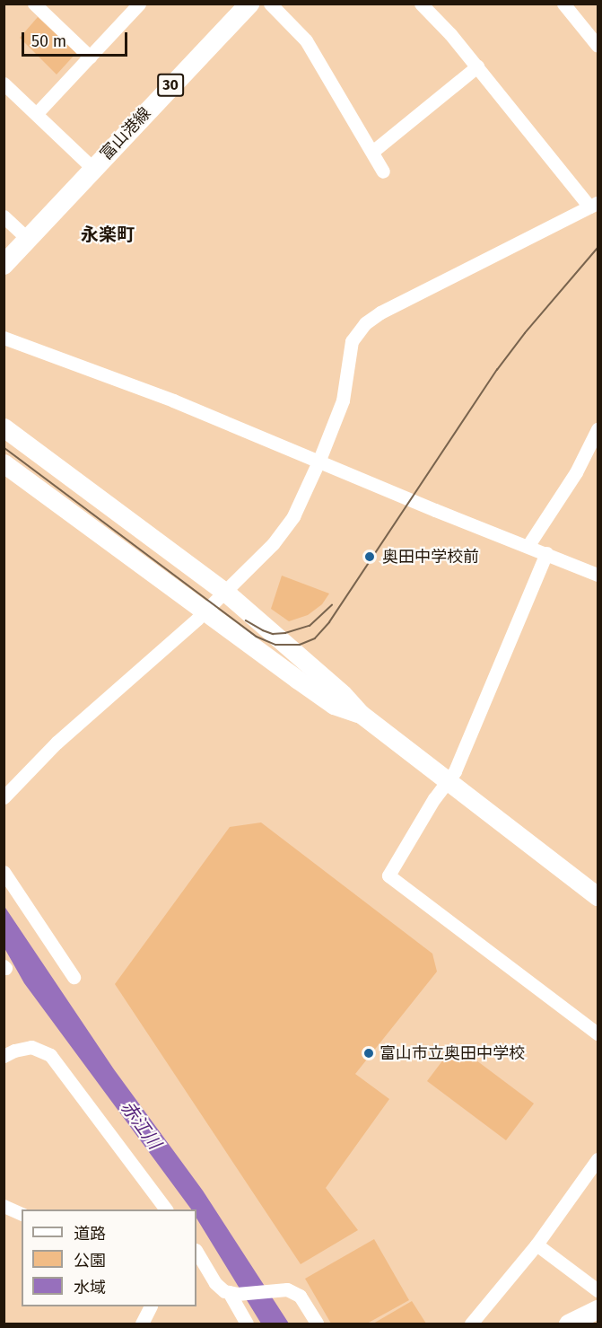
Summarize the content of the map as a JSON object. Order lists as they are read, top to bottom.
{
  "streets": {
    "main road": ["30", "富山港線"]
  },
  "districts": ["永楽町"],
  "water": ["赤江川"],
  "places": ["奥田中学校前", "富山市立奥田中学校"],
  "legend": ["道路", "公園", "水域"],
  "scale_bar": "50 m"
}
